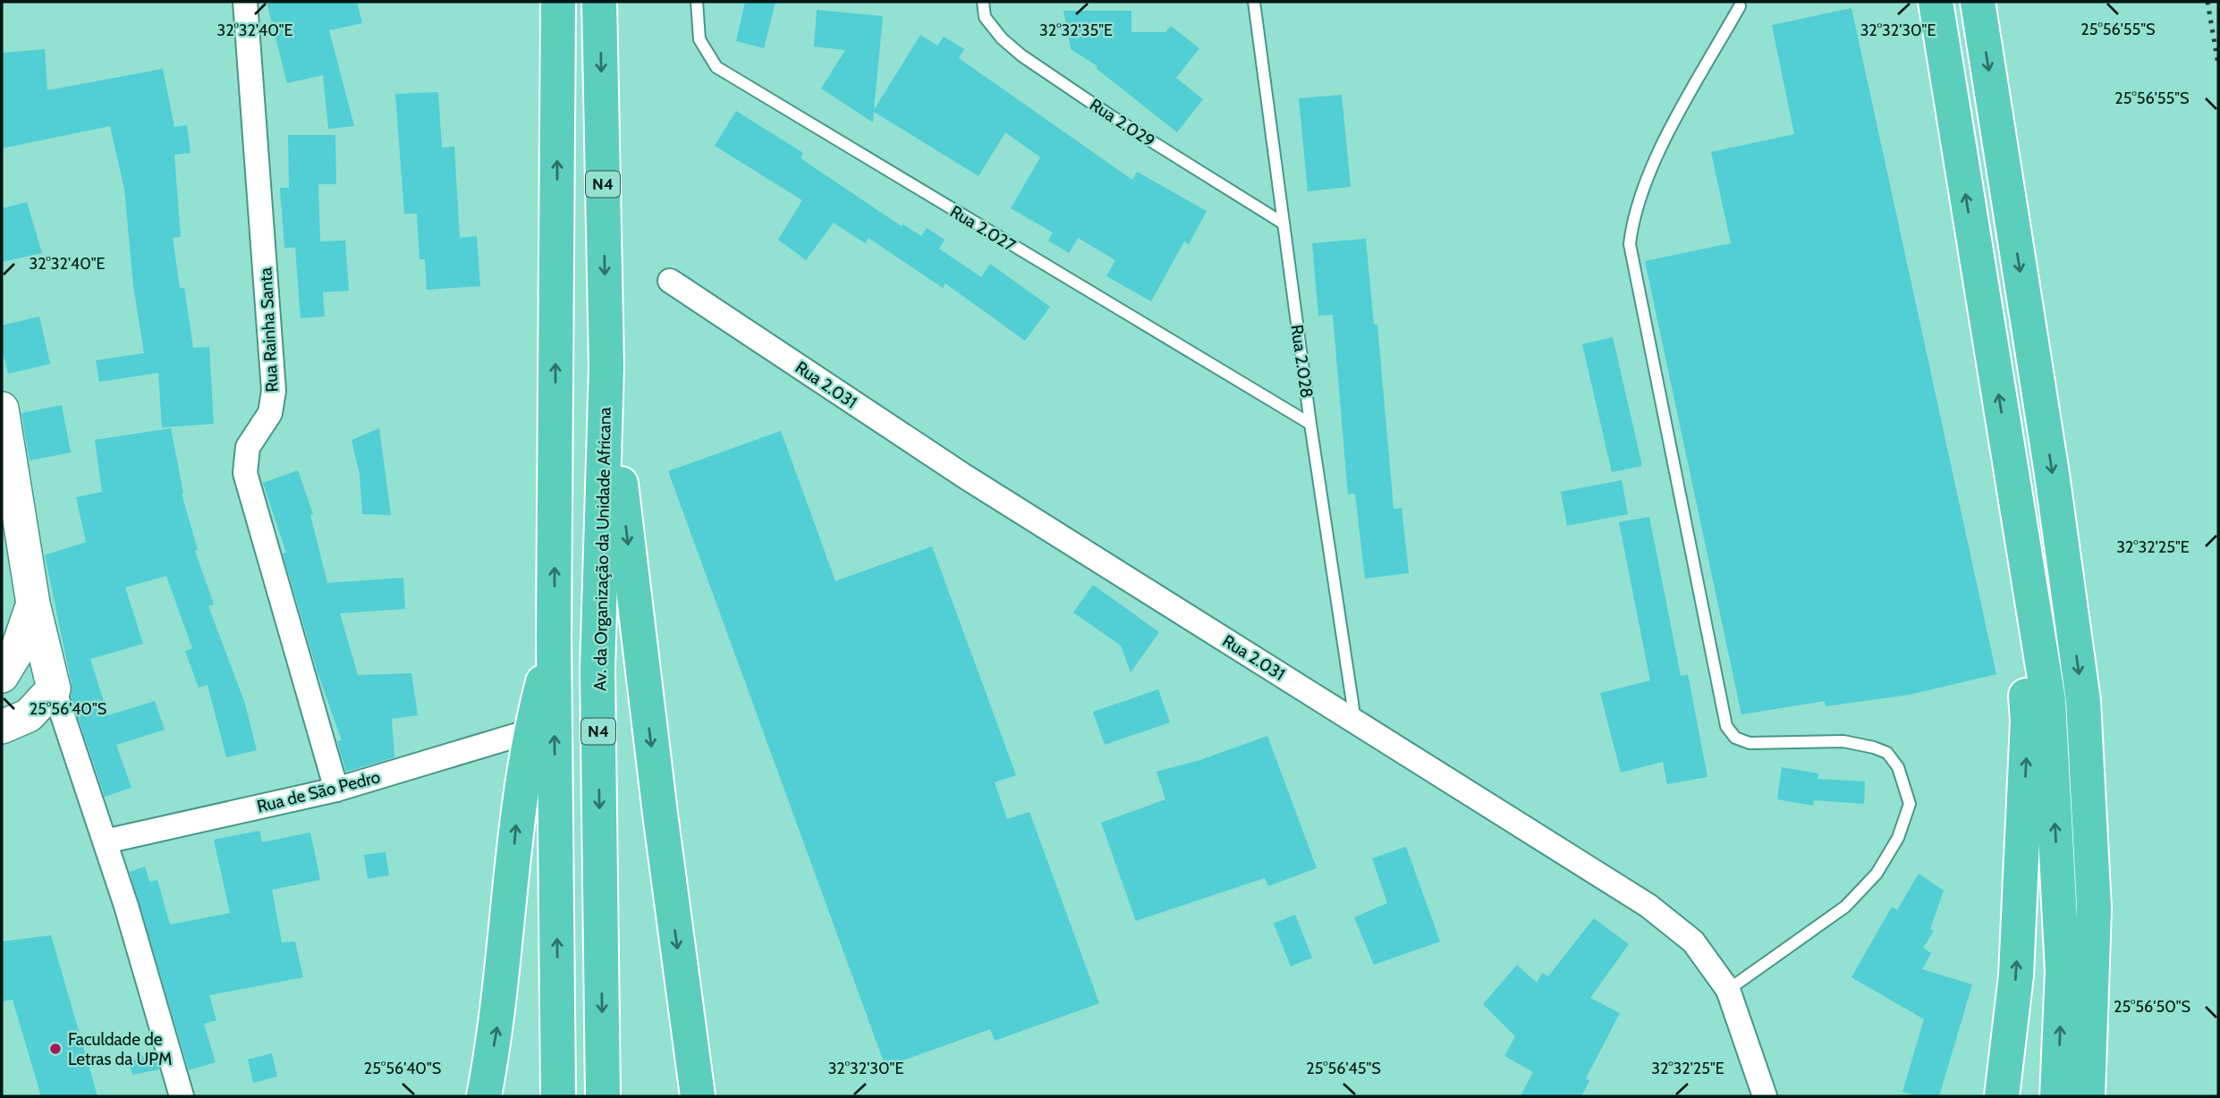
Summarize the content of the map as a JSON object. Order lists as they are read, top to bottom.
{
  "streets": {
    "highway": ["N4", "Av. da Organização da Unidade Africana"],
    "street": ["Rua Rainha Santa", "Rua 2.031", "Rua de São Pedro"],
    "lane": ["Rua 2.029", "Rua 2.027", "Rua 2.028"]
  },
  "crossings": [
    ["Rua 2.029", "Rua 2.028"],
    ["Rua 2.027", "Rua 2.028"],
    ["Rua Rainha Santa", "Rua de São Pedro"],
    ["Rua 2.028", "Rua 2.031"]
  ],
  "places": ["Faculdade de Letras da UPM"],
  "coordinates": [
    "25°56'55\"S",
    "32°32'35\"E",
    "32°32'40\"E",
    "32°32'30\"E",
    "32°32'25\"E",
    "25°56'40\"S",
    "25°56'50\"S",
    "25°56'45\"S"
  ]
}
